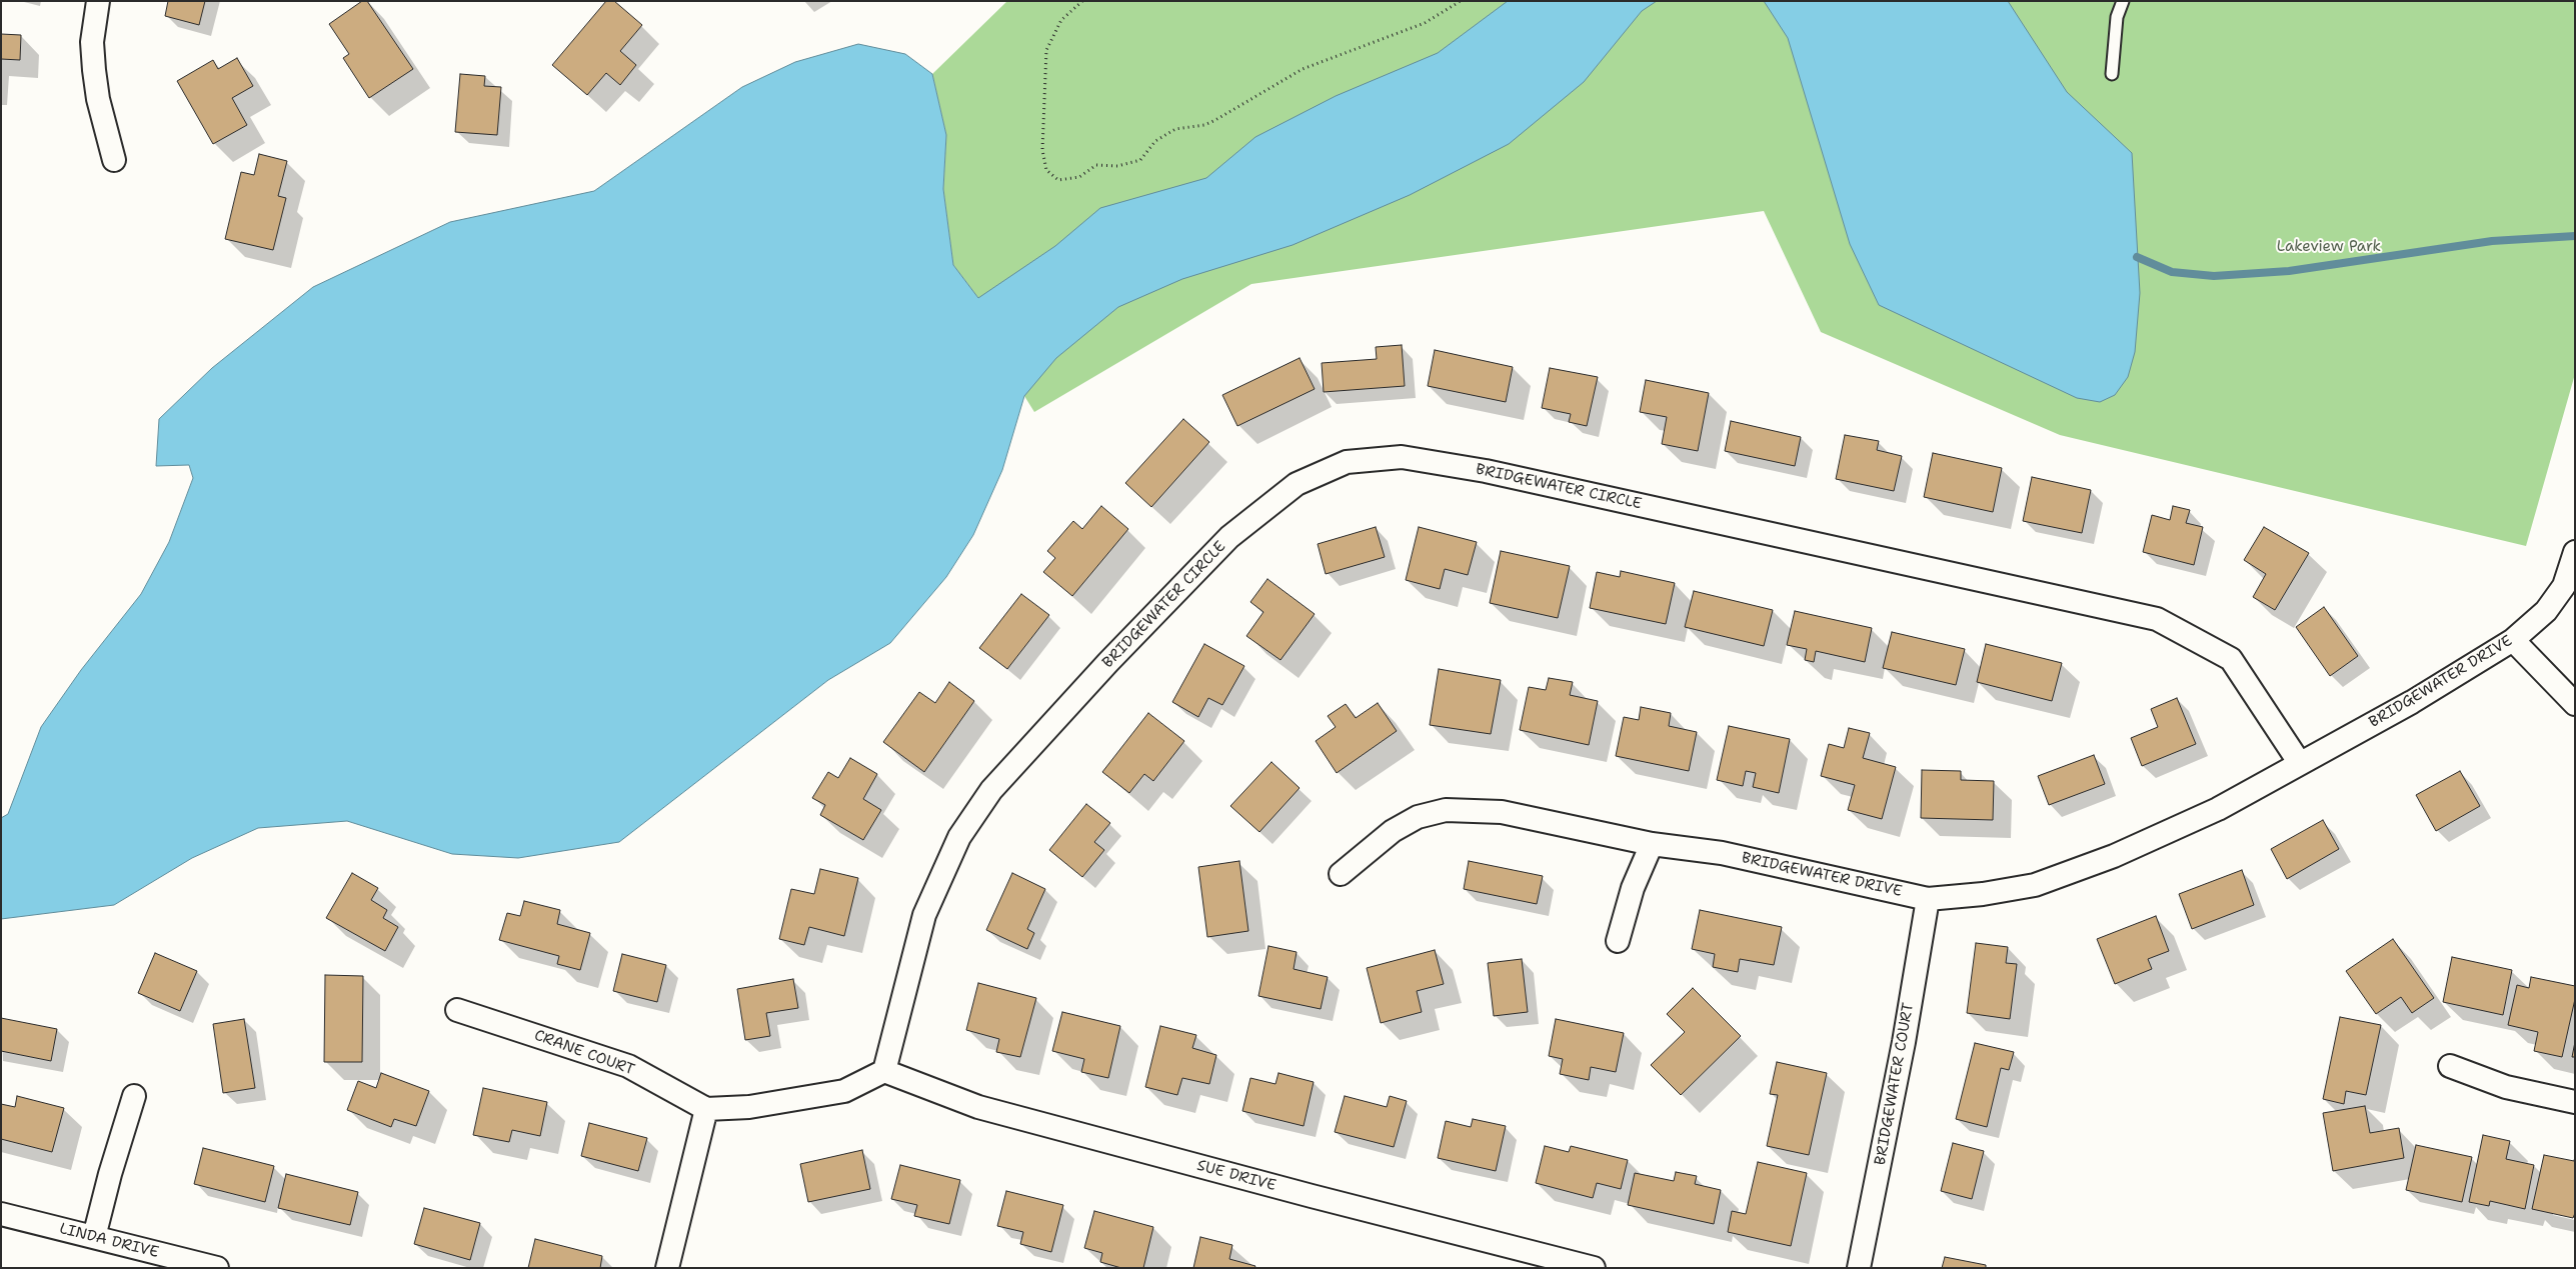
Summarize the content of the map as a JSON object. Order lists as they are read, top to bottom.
{
  "streets": {
    "street": [
      "BRIDGEWATER CIRCLE",
      "BRIDGEWATER DRIVE",
      "CRANE COURT",
      "BRIDGEWATER COURT",
      "SUE DRIVE",
      "LINDA DRIVE"
    ]
  },
  "crossings": [
    ["BRIDGEWATER CIRCLE", "BRIDGEWATER DRIVE"],
    ["BRIDGEWATER CIRCLE", "SUE DRIVE"],
    ["BRIDGEWATER DRIVE", "BRIDGEWATER COURT"]
  ],
  "parks": ["Lakeview Park"]
}
